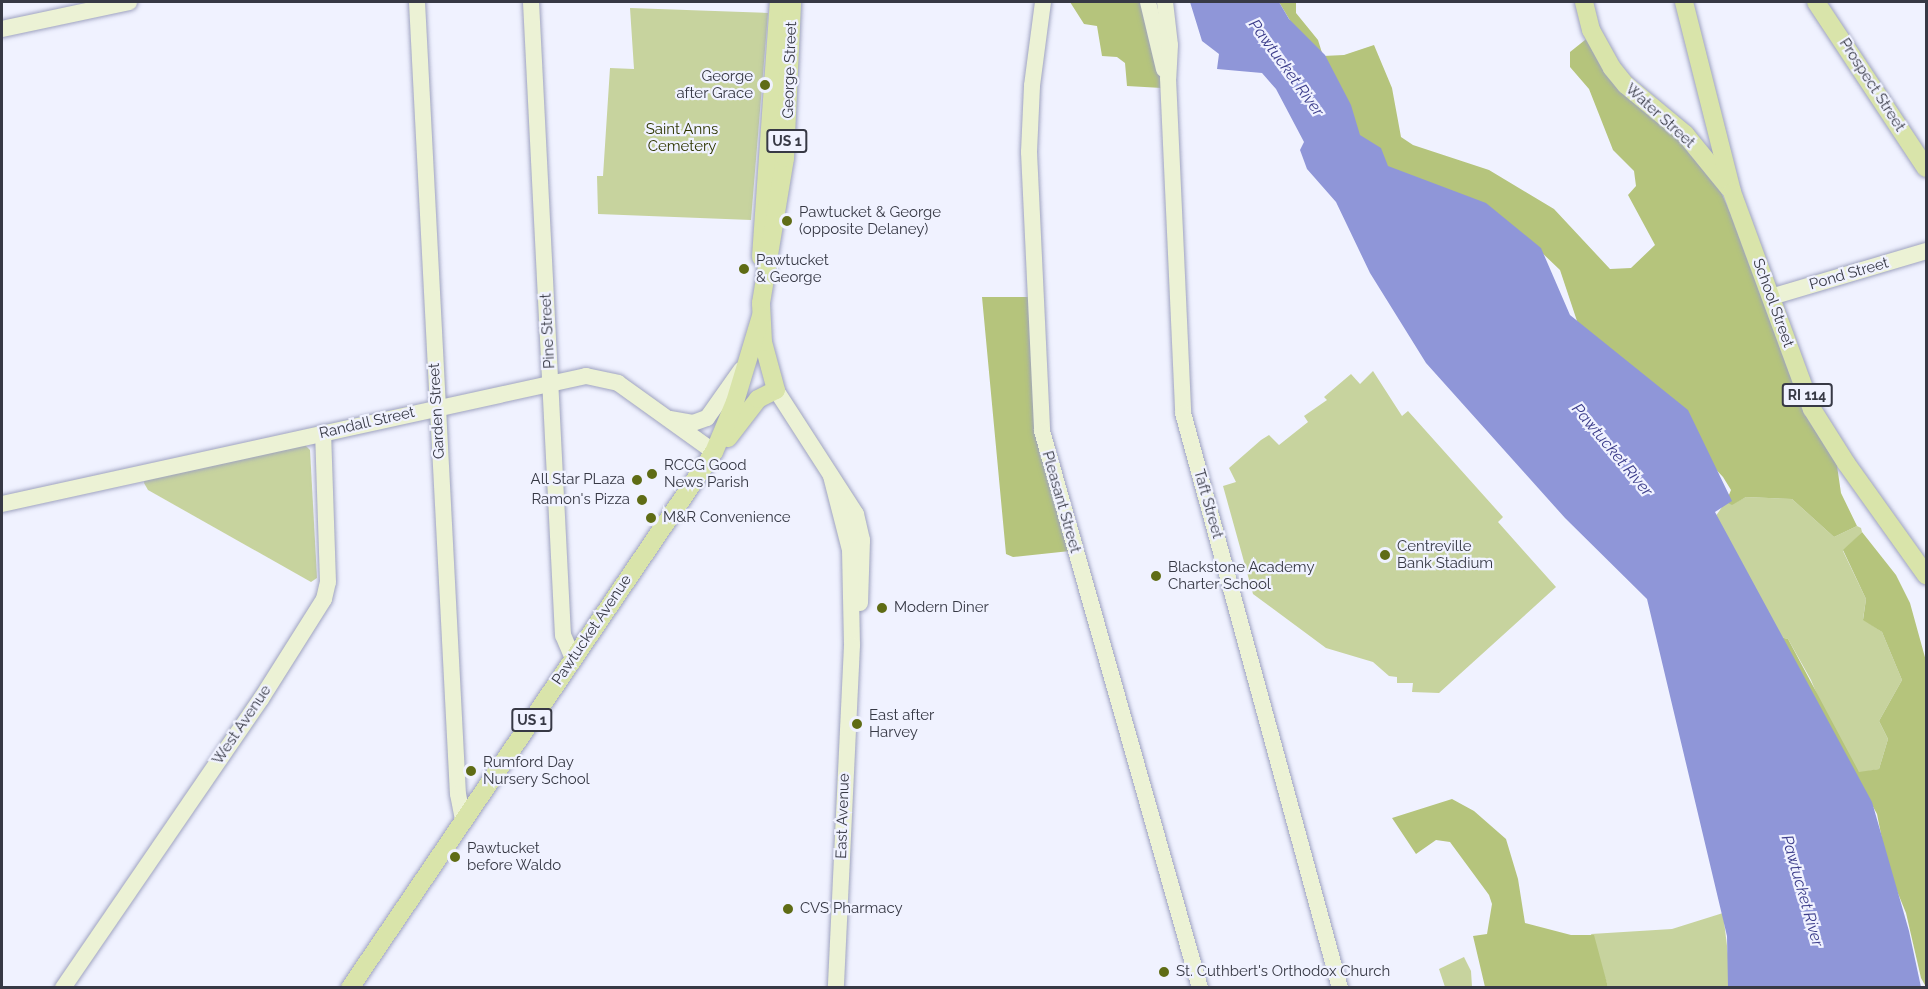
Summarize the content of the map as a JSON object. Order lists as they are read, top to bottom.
{
  "streets": {
    "main road": [
      "George Street",
      "Prospect Street",
      "Water Street",
      "US 1",
      "School Street",
      "RI 114",
      "Pawtucket Avenue"
    ],
    "street": [
      "Pond Street",
      "Pine Street",
      "Garden Street",
      "Randall Street",
      "Pleasant Street",
      "Taft Street",
      "West Avenue",
      "East Avenue"
    ]
  },
  "crossings": [
    ["George Street", "Pawtucket Avenue"],
    ["George Street", "East Avenue"],
    ["Water Street", "School Street"],
    ["Pond Street", "School Street"],
    ["Pine Street", "Randall Street"],
    ["Pine Street", "Pawtucket Avenue"],
    ["Garden Street", "Randall Street"],
    ["Garden Street", "Pawtucket Avenue"],
    ["Randall Street", "Pawtucket Avenue"],
    ["Randall Street", "West Avenue"]
  ],
  "water": ["Pawtucket River"],
  "parks": ["Saint Anns Cemetery"],
  "places": [
    "George after Grace",
    "Pawtucket & George (opposite Delaney)",
    "Pawtucket & George",
    "RCCG Good News Parish",
    "All Star PLaza",
    "Ramon's Pizza",
    "M&R Convenience",
    "Centreville Bank Stadium",
    "Blackstone Academy Charter School",
    "Modern Diner",
    "East after Harvey",
    "Rumford Day Nursery School",
    "Pawtucket before Waldo",
    "CVS Pharmacy",
    "St. Cuthbert's Orthodox Church"
  ]
}
